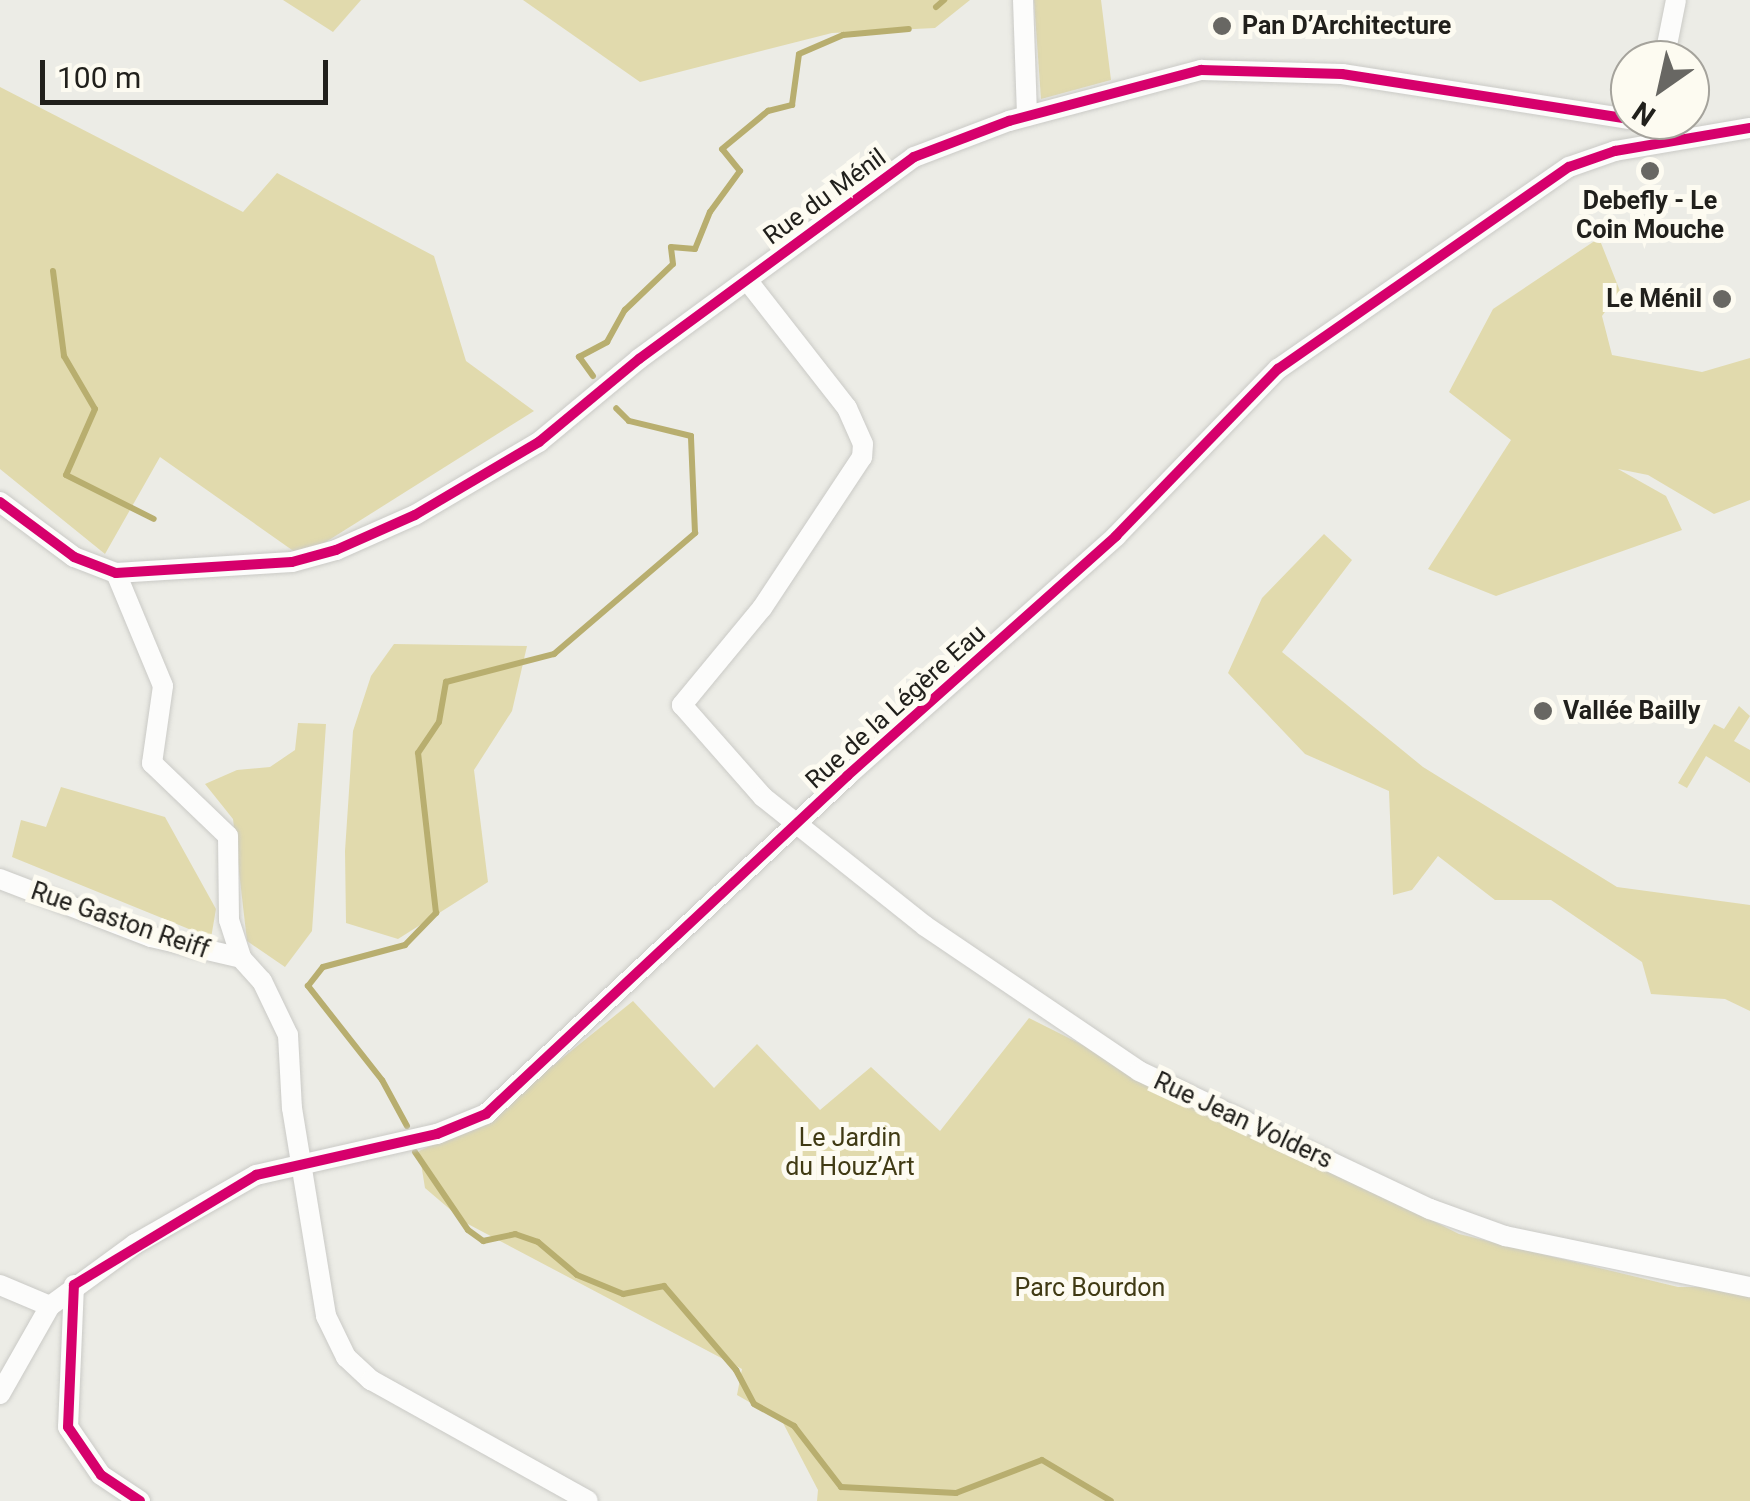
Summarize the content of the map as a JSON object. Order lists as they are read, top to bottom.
{
  "streets": {
    "street": [
      "Rue du Ménil",
      "Rue de la Légère Eau",
      "Rue Gaston Reiff",
      "Rue Jean Volders"
    ]
  },
  "crossings": [
    ["Rue du Ménil", "Rue Jean Volders"],
    ["Rue de la Légère Eau", "Rue Jean Volders"]
  ],
  "parks": ["Le Jardin du Houz’Art", "Parc Bourdon"],
  "places": [
    "Pan D’Architecture",
    "Debefly - Le Coin Mouche",
    "Le Ménil",
    "Vallée Bailly"
  ],
  "scale_bar": "100 m",
  "north": "bottom left"
}
